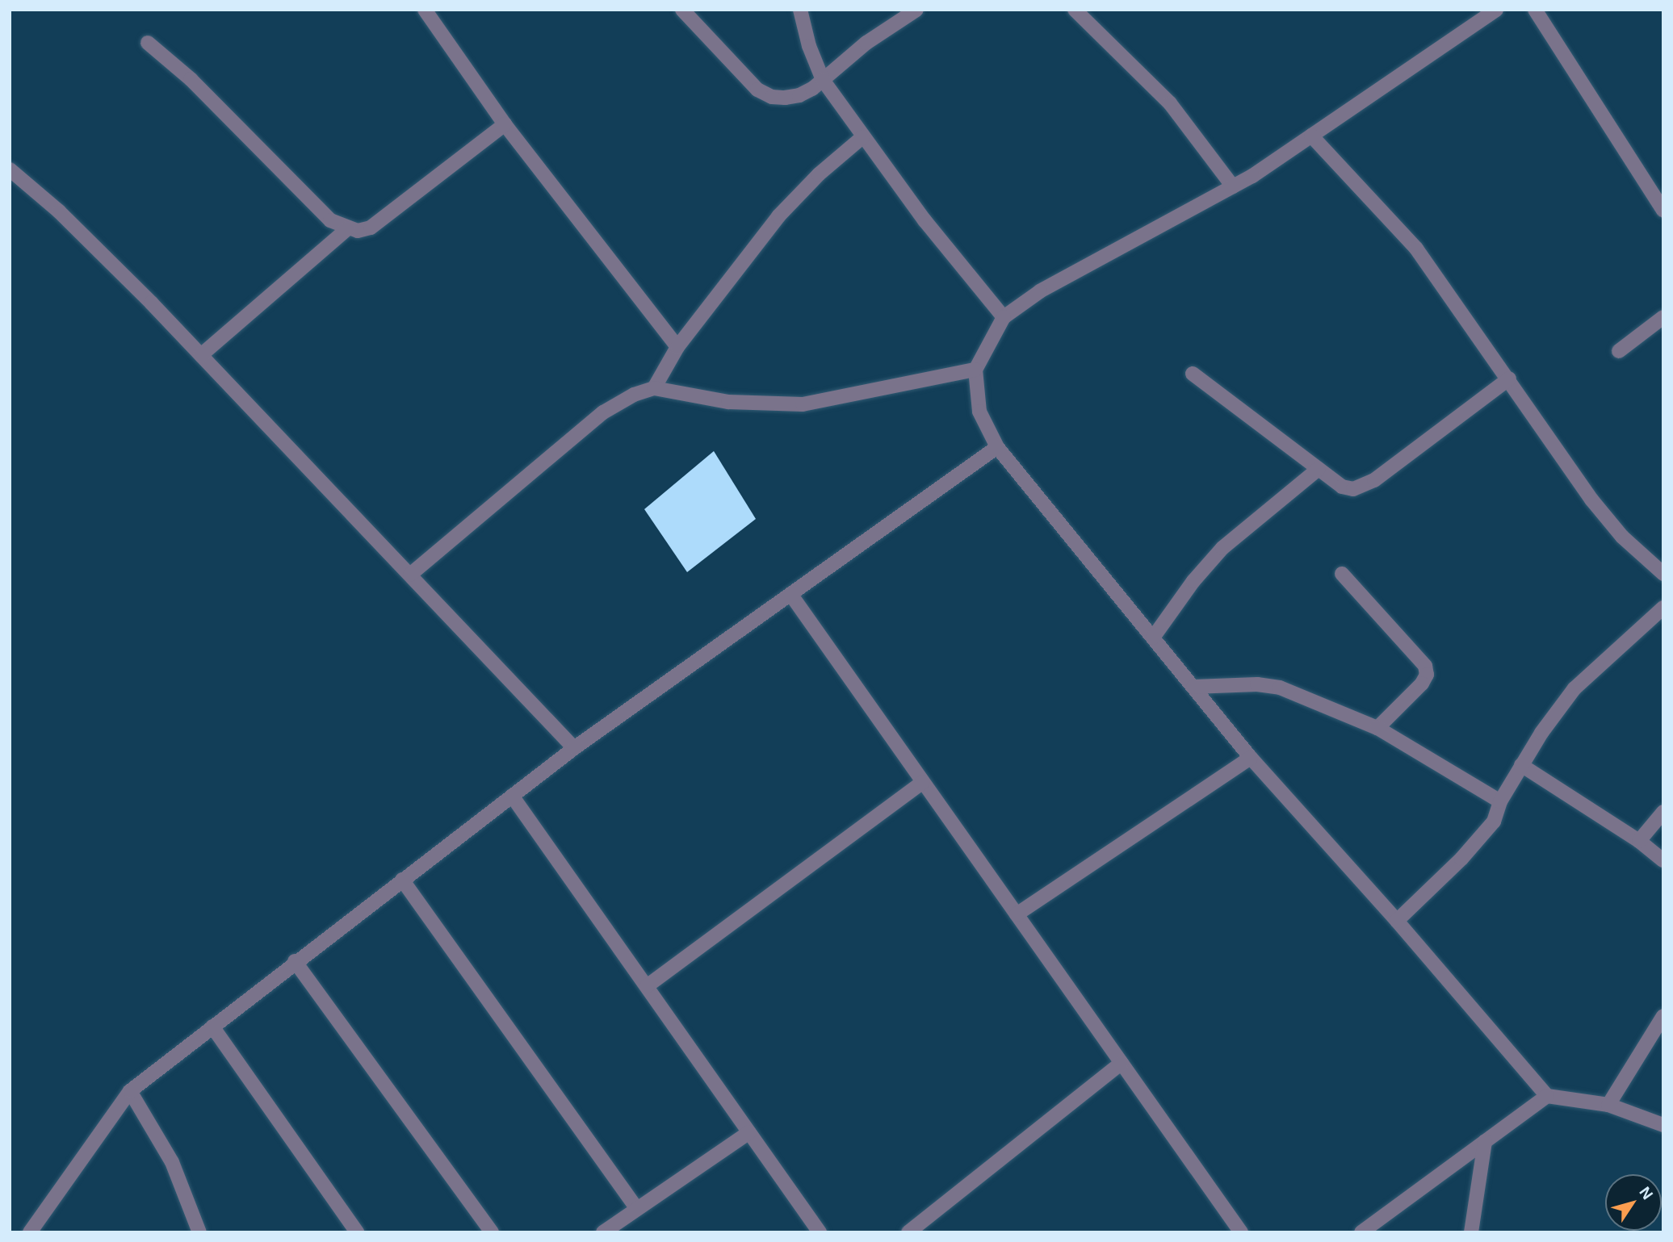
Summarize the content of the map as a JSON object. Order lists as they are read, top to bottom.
{
  "north": "top right"
}
